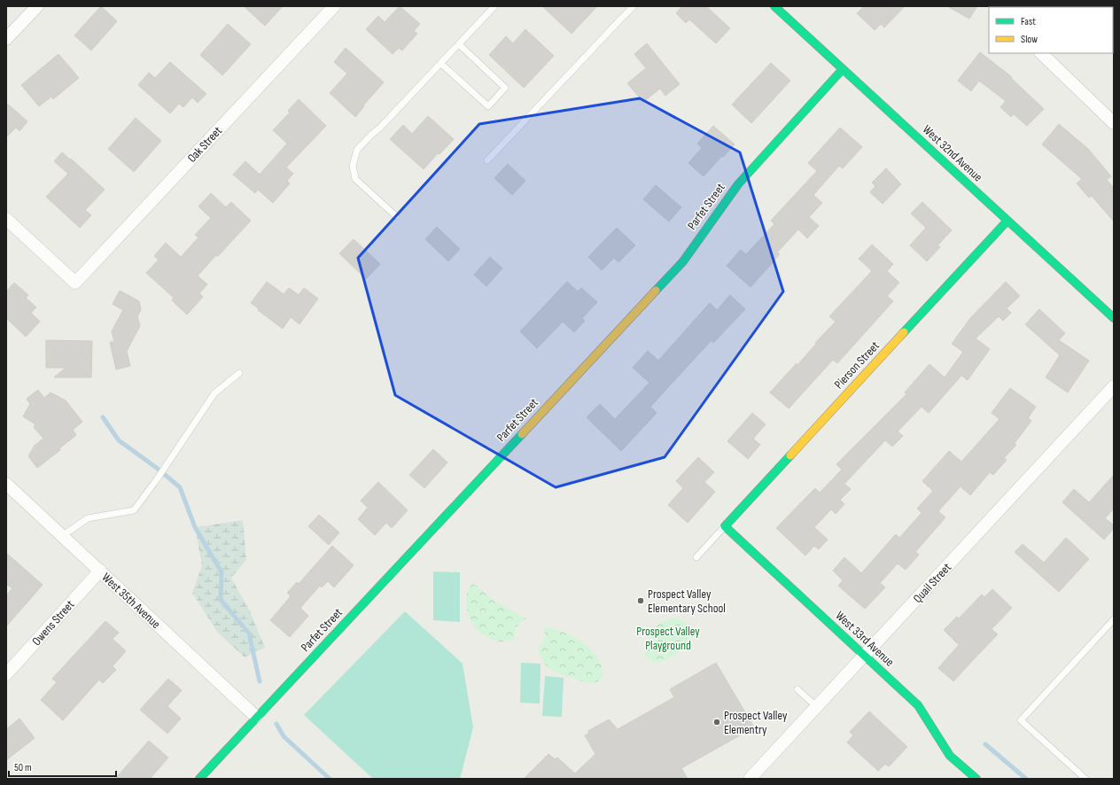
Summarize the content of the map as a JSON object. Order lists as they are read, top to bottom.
{
  "streets": {
    "street": [
      "Oak Street",
      "West 32nd Avenue",
      "Parfet Street",
      "Pierson Street",
      "Quail Street",
      "West 35th Avenue",
      "Owens Street",
      "West 33rd Avenue"
    ]
  },
  "crossings": [
    ["West 32nd Avenue", "Parfet Street"],
    ["West 32nd Avenue", "Pierson Street"],
    ["Parfet Street", "West 35th Avenue"],
    ["Pierson Street", "West 33rd Avenue"],
    ["Quail Street", "West 33rd Avenue"],
    ["West 35th Avenue", "Owens Street"]
  ],
  "parks": ["Prospect Valley Playground"],
  "places": ["Prospect Valley Elementary School", "Prospect Valley Elementry"],
  "legend": ["Fast", "Slow"],
  "scale_bar": "50 m"
}
